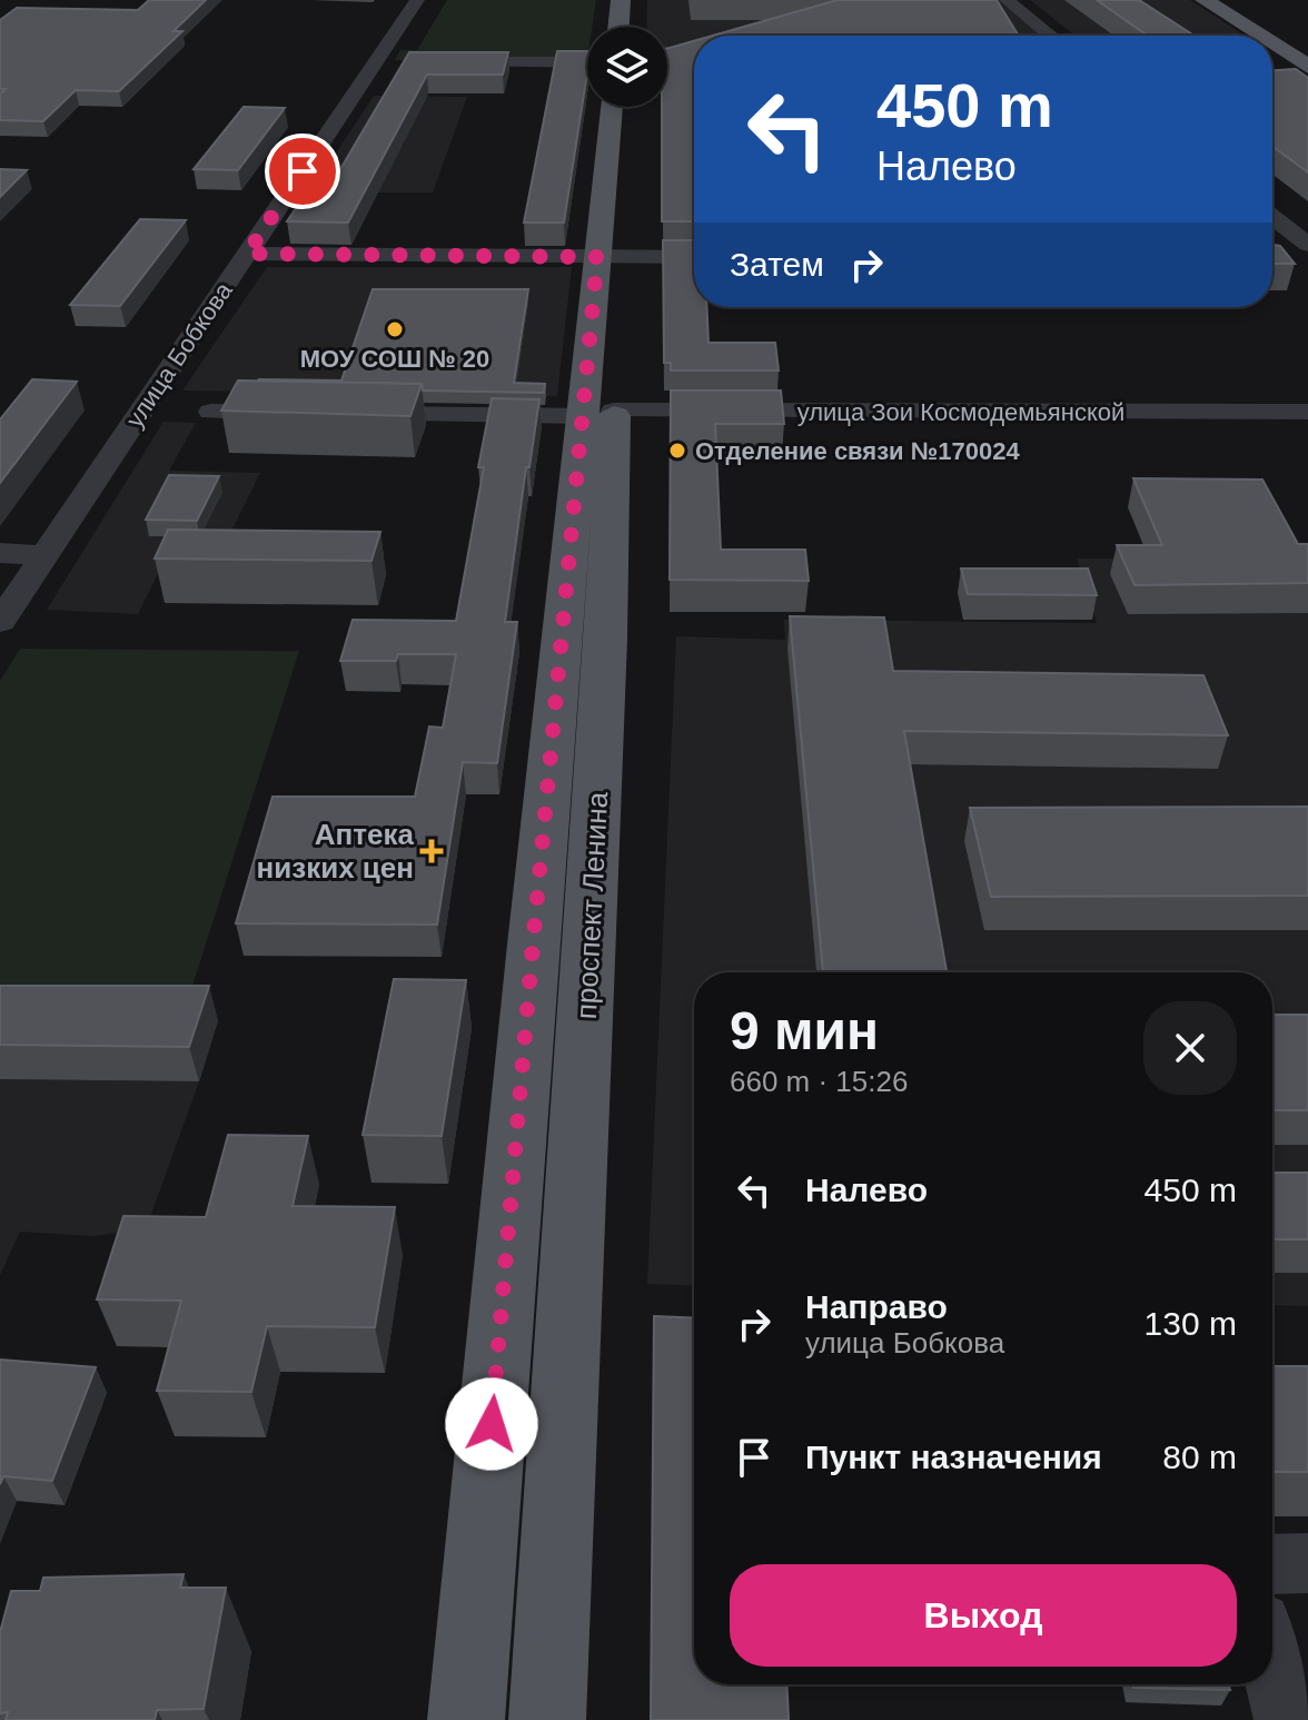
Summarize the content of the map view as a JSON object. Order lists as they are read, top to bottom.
{
  "streets": {
    "main road": ["проспект Ленина"],
    "street": ["улица Бобкова", "улица Зои Космодемьянской"]
  },
  "crossings": [
    ["улица Зои Космодемьянской", "проспект Ленина"]
  ],
  "places": {
    "other": ["МОУ СОШ № 20", "Отделение связи №170024"],
    "health": ["Аптека низких цен"]
  },
  "page": {
    "turn": ["450 m", "Налево"],
    "then": "Затем",
    "heading": ["9 мин", "660 m · 15:26"],
    "list": [
      {
        "name": "Налево",
        "value": "450 m"
      },
      {
        "name": "Направо",
        "note": "улица Бобкова",
        "value": "130 m"
      },
      {
        "name": "Пункт назначения",
        "value": "80 m"
      }
    ],
    "buttons": "Выход"
  }
}
